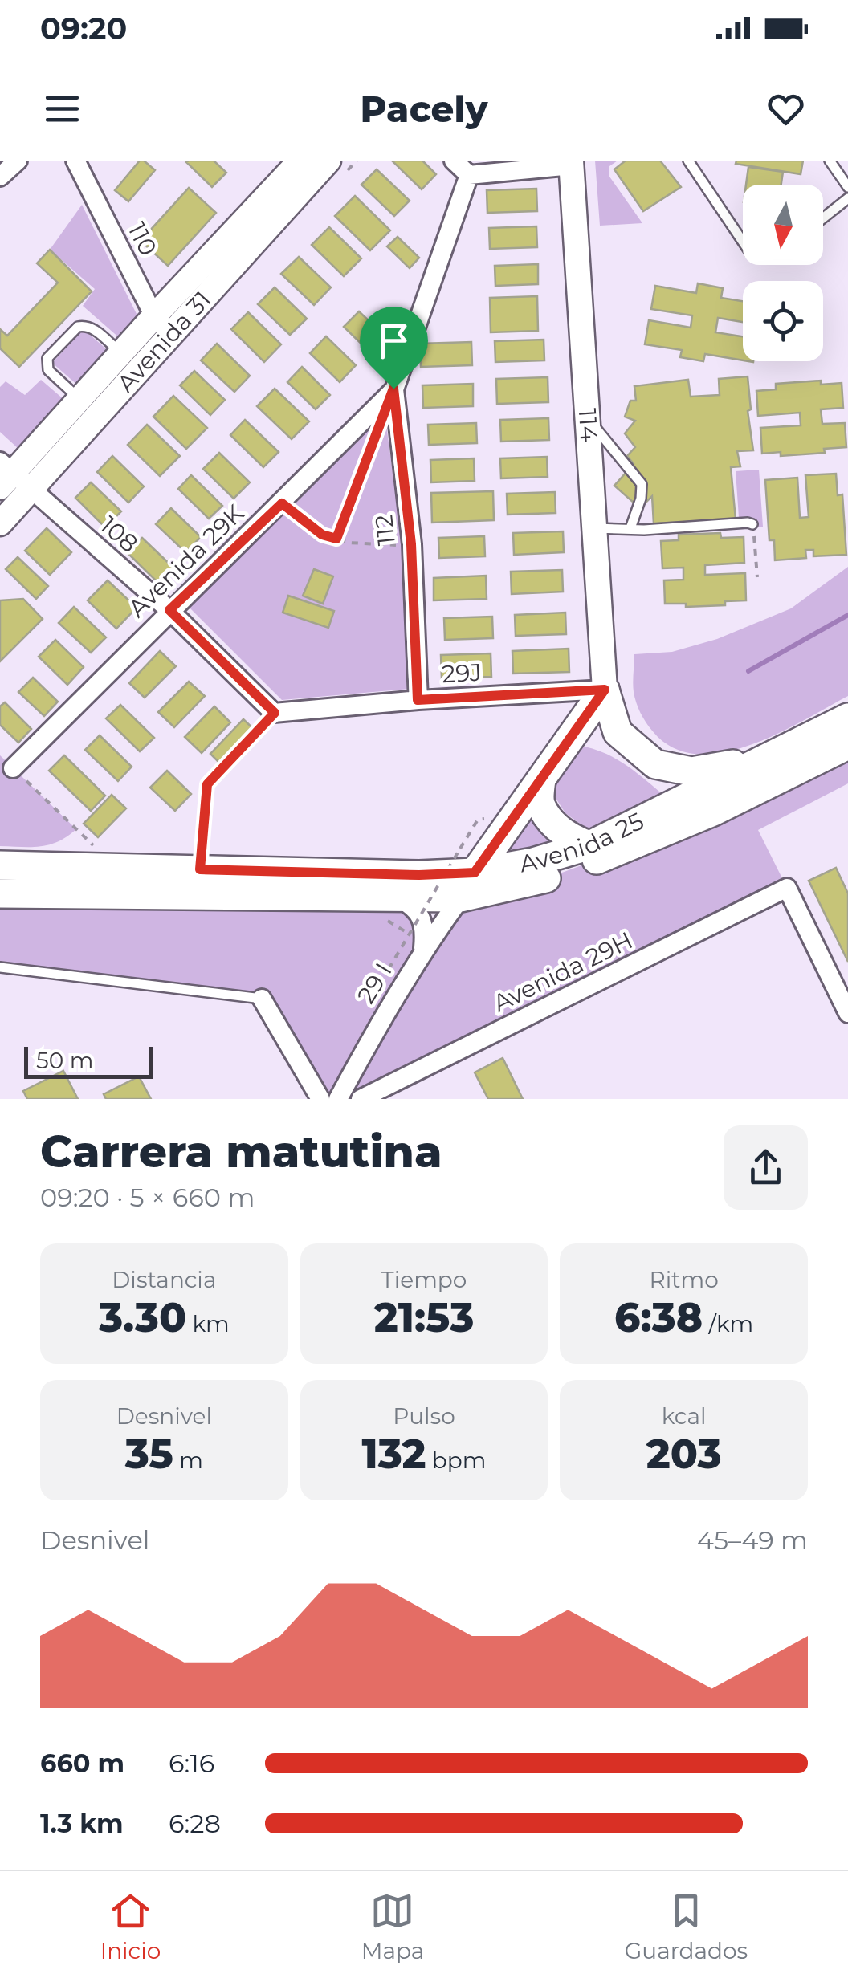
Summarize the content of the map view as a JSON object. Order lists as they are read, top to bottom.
{
  "streets": {
    "main road": ["Avenida 31", "114", "Avenida 25"],
    "street": [
      "110",
      "112",
      "108",
      "Avenida 29K",
      "29J",
      "Avenida 29H",
      "29 I"
    ]
  },
  "crossings": [
    ["110", "Avenida 31"],
    ["Avenida 31", "108"],
    ["114", "29J"],
    ["112", "Avenida 29K"],
    ["112", "29J"],
    ["108", "Avenida 29K"],
    ["108", "29J"],
    ["Avenida 25", "29 I"]
  ],
  "scale_bar": "50 m",
  "north": "bottom",
  "page": {
    "status": "09:20",
    "header": "Pacely",
    "scale": "50 m",
    "heading": ["Carrera matutina", "09:20 · 5 × 660 m"],
    "stats": [
      ["Distancia", "3.30 km"],
      ["Tiempo", "21:53"],
      ["Ritmo", "6:38 /km"],
      ["Desnivel", "35 m"],
      ["Pulso", "132 bpm"],
      ["kcal", "203"]
    ],
    "chart": ["Desnivel", "45–49 m"],
    "list": [
      {
        "name": "660 m",
        "note": "6:16"
      },
      {
        "name": "1.3 km",
        "note": "6:28"
      }
    ],
    "tabs": ["Inicio", "Mapa", "Guardados"]
  }
}
